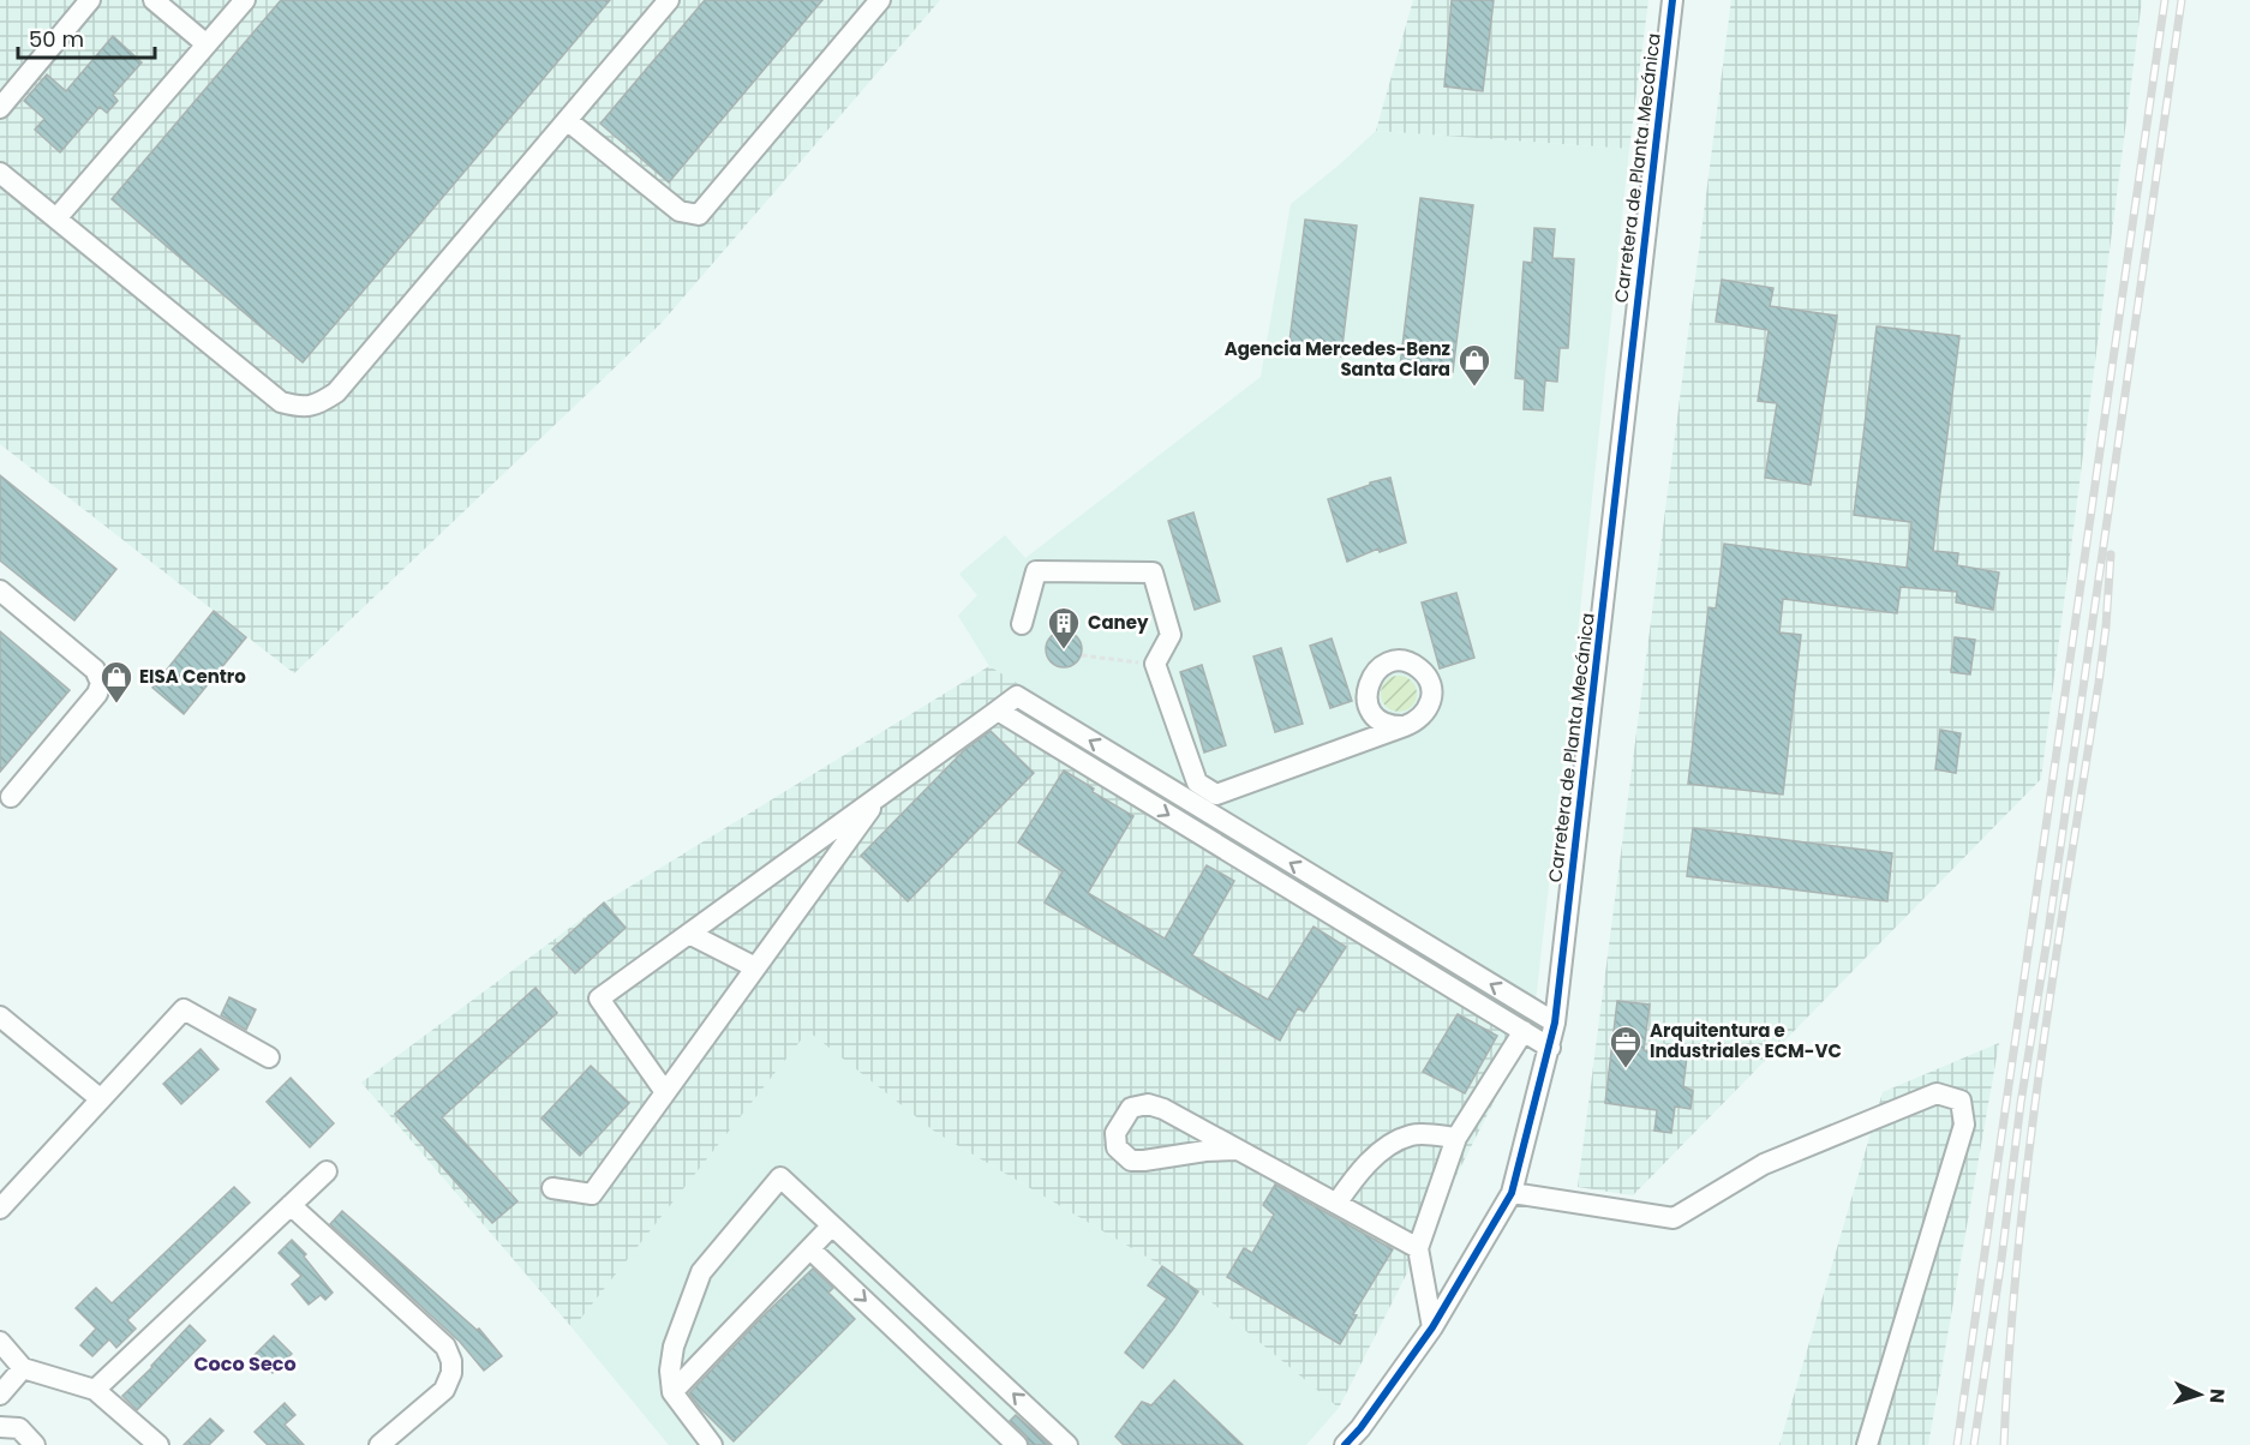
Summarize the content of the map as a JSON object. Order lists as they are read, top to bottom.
{
  "streets": {
    "street": ["Carretera de Planta Mecánica"]
  },
  "districts": ["Coco Seco"],
  "places": {
    "shop": ["Agencia Mercedes-Benz Santa Clara", "EISA Centro"],
    "building": ["Caney"],
    "office": ["Arquitentura e Industriales ECM-VC"]
  },
  "scale_bar": "50 m",
  "north": "right"
}
